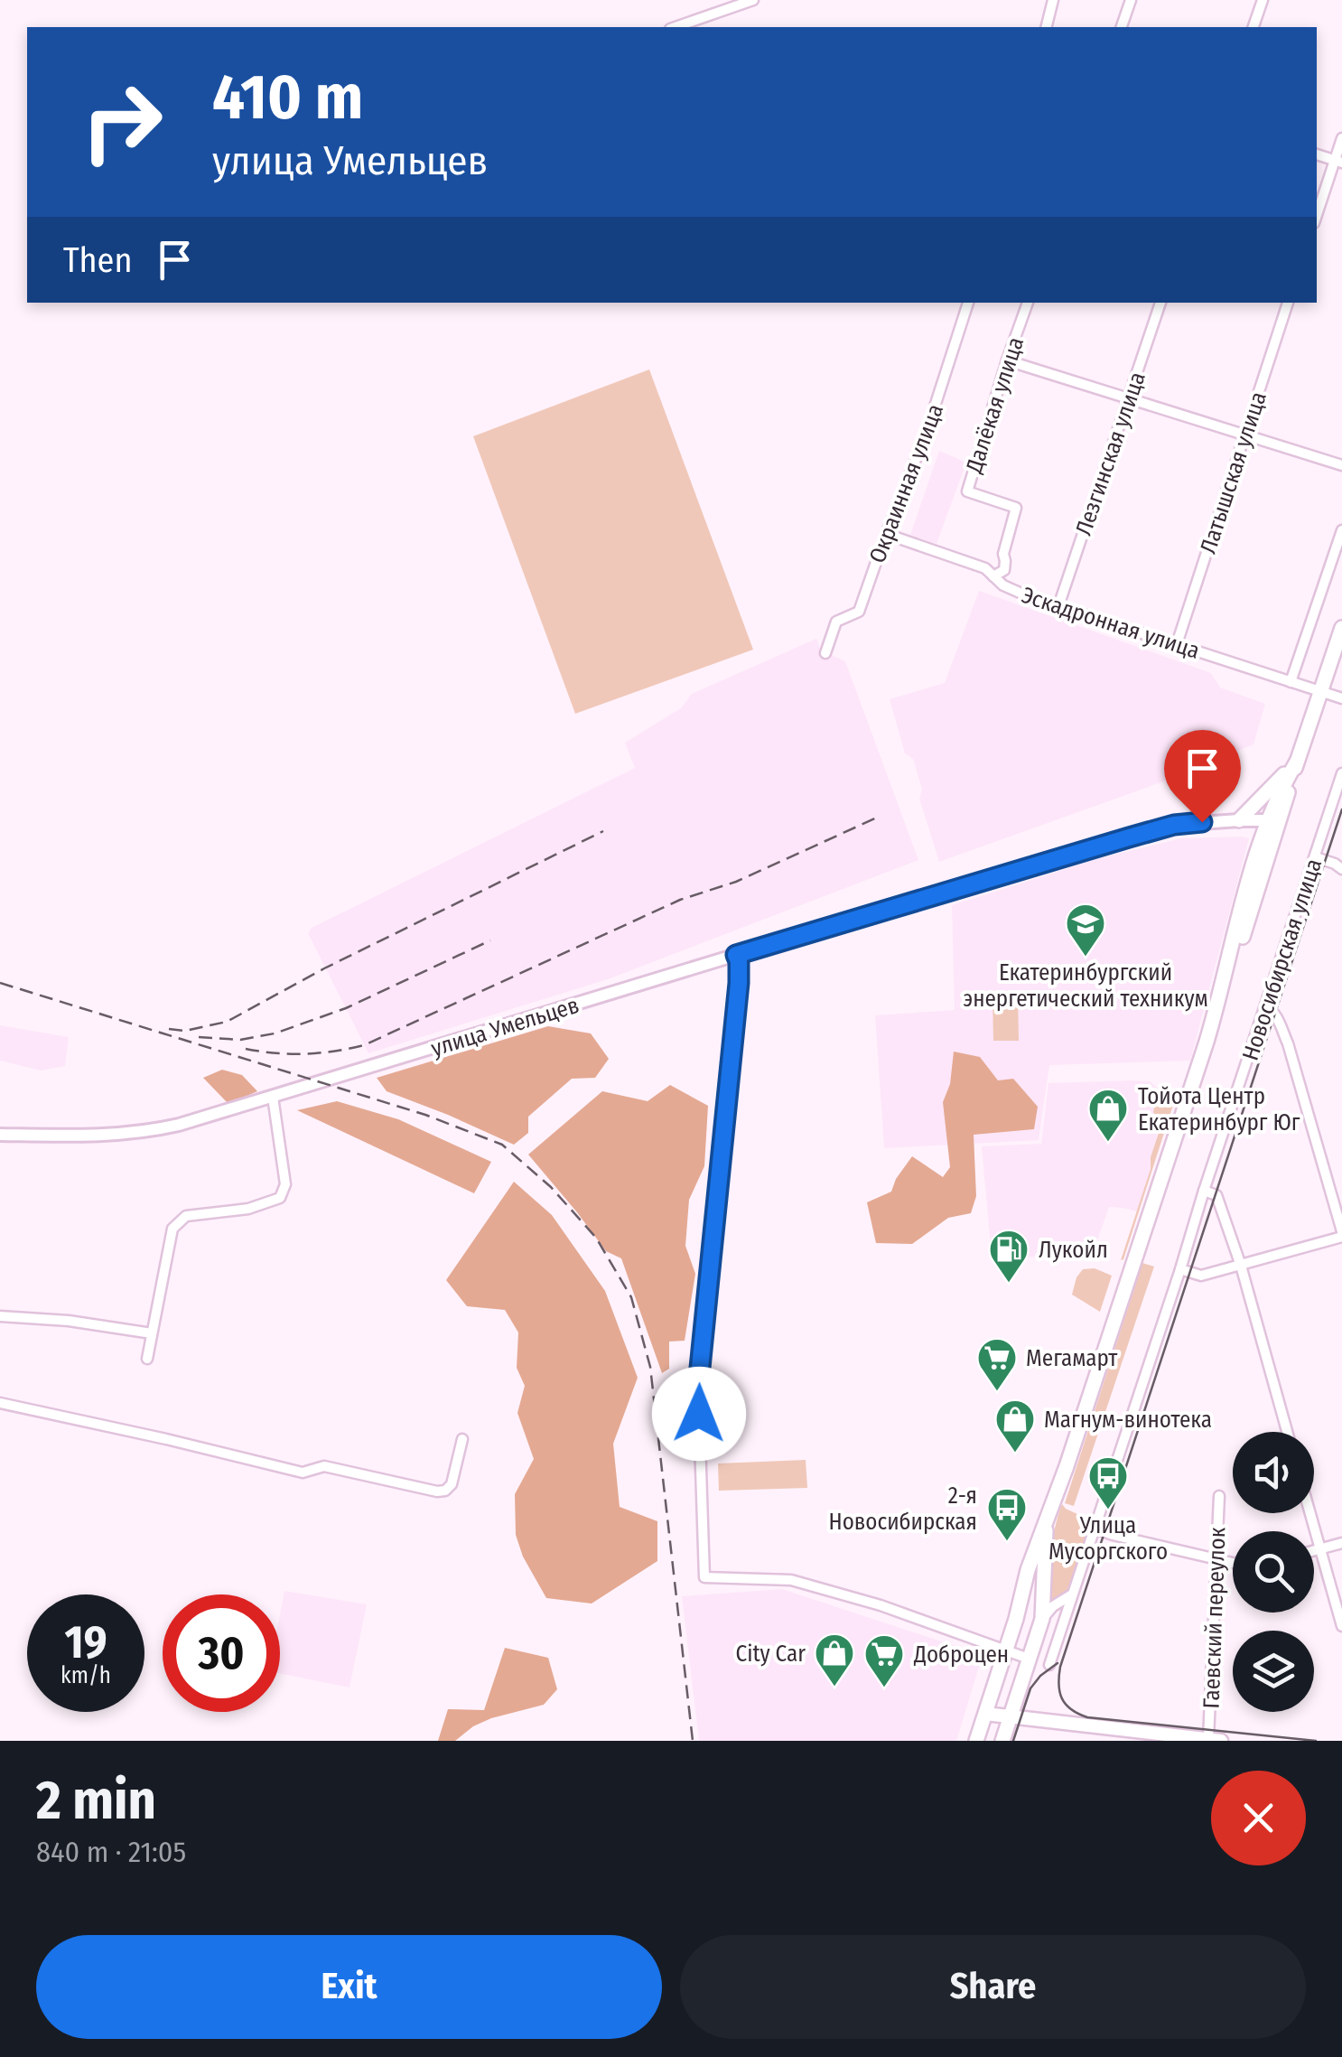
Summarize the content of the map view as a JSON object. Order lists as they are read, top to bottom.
{
  "streets": {
    "street": [
      "Далёкая улица",
      "Лезгинская улица",
      "Латышская улица",
      "Окраинная улица",
      "Эскадронная улица",
      "Новосибирская улица",
      "улица Умельцев",
      "Гаевский переулок"
    ]
  },
  "crossings": [
    ["Далёкая улица", "Эскадронная улица"],
    ["Лезгинская улица", "Эскадронная улица"],
    ["Латышская улица", "Эскадронная улица"],
    ["Окраинная улица", "Эскадронная улица"]
  ],
  "places": {
    "school or university": ["Екатеринбургский энергетический техникум"],
    "shop": ["Тойота Центр Екатеринбург Юг", "Магнум-винотека", "City Car"],
    "fuel station": ["Лукойл"],
    "supermarket": ["Мегамарт", "Доброцен"],
    "bus stop": ["Улица Мусоргского", "2-я Новосибирская"]
  },
  "page": {
    "turn": ["410 m", "улица Умельцев"],
    "then": "Then",
    "speed": "19 km/h",
    "limit": "30",
    "heading": ["2 min", "840 m · 21:05"],
    "buttons": ["Exit", "Share"]
  }
}
